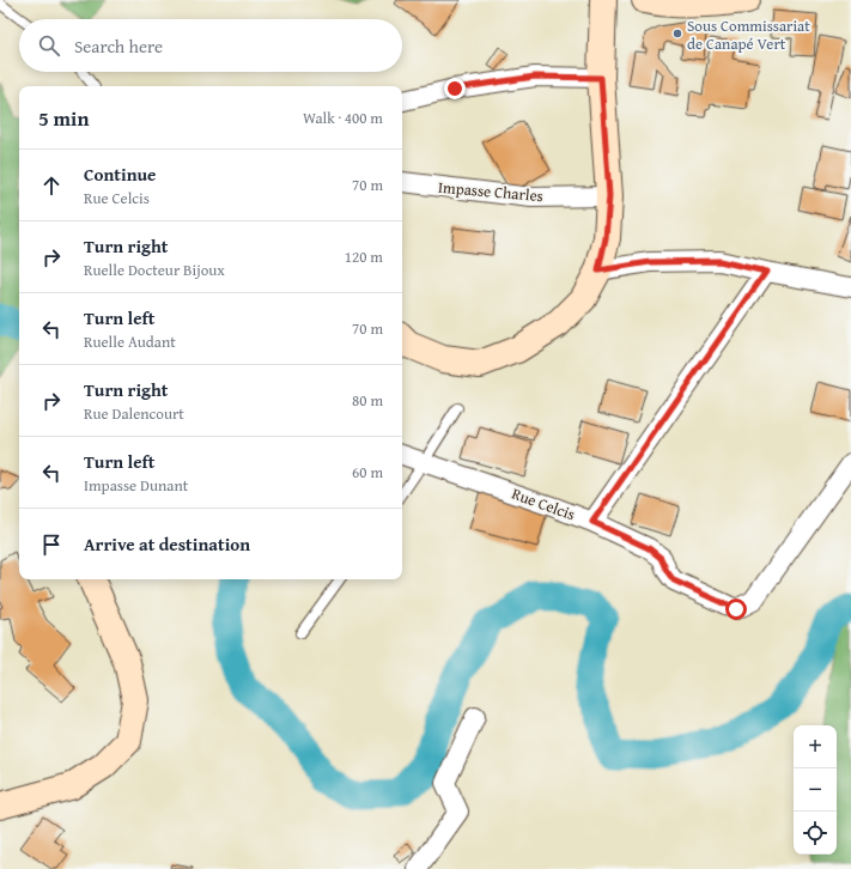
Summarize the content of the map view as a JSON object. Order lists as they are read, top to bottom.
{
  "streets": {
    "street": ["Impasse Charles", "Rue Celcis"]
  },
  "places": ["Sous Commissariat de Canapé Vert"],
  "page": {
    "search": "Search here",
    "heading": ["5 min", "Walk · 400 m"],
    "list": [
      ["Continue", "Rue Celcis", "70 m"],
      ["Turn right", "Ruelle Docteur Bijoux", "120 m"],
      ["Turn left", "Ruelle Audant", "70 m"],
      ["Turn right", "Rue Dalencourt", "80 m"],
      ["Turn left", "Impasse Dunant", "60 m"],
      "Arrive at destination"
    ],
    "map_buttons": ["+", "−"]
  }
}
